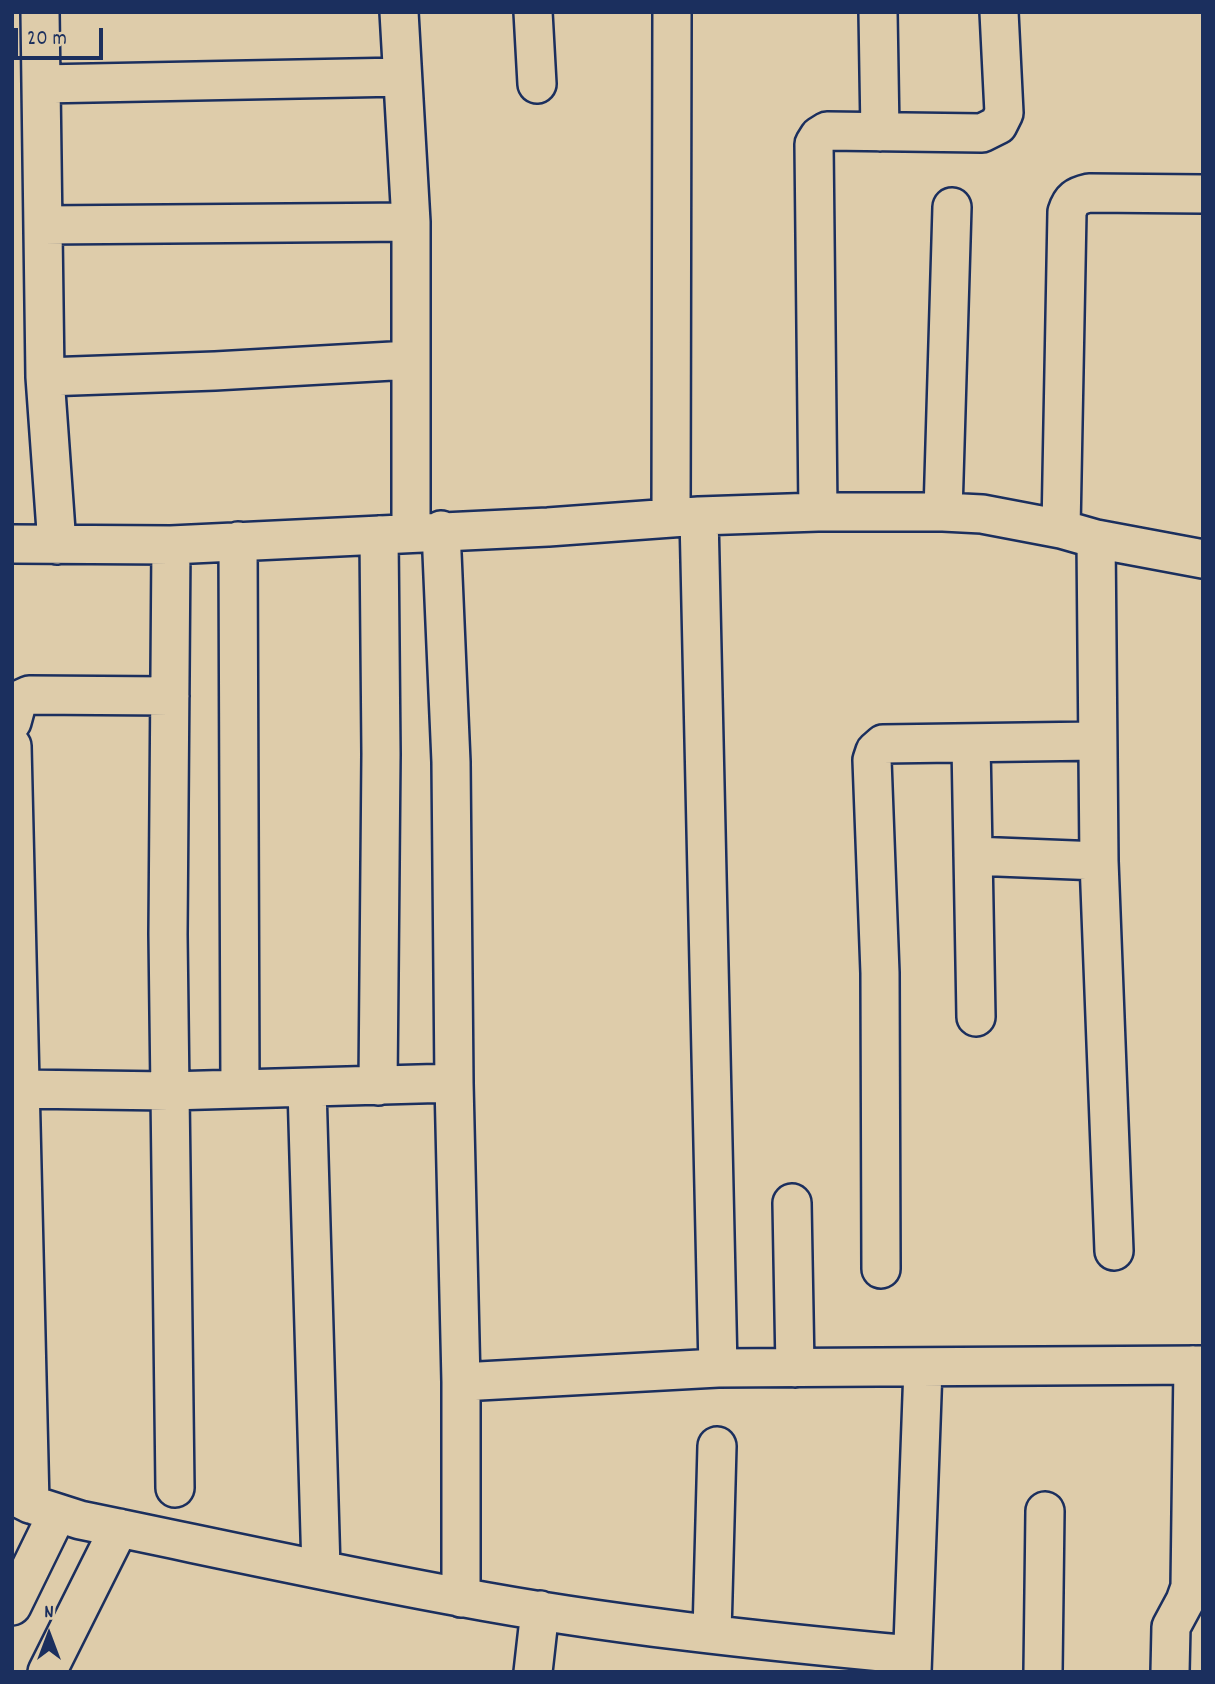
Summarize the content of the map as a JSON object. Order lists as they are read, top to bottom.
{
  "scale_bar": "20 m",
  "north": "top"
}
